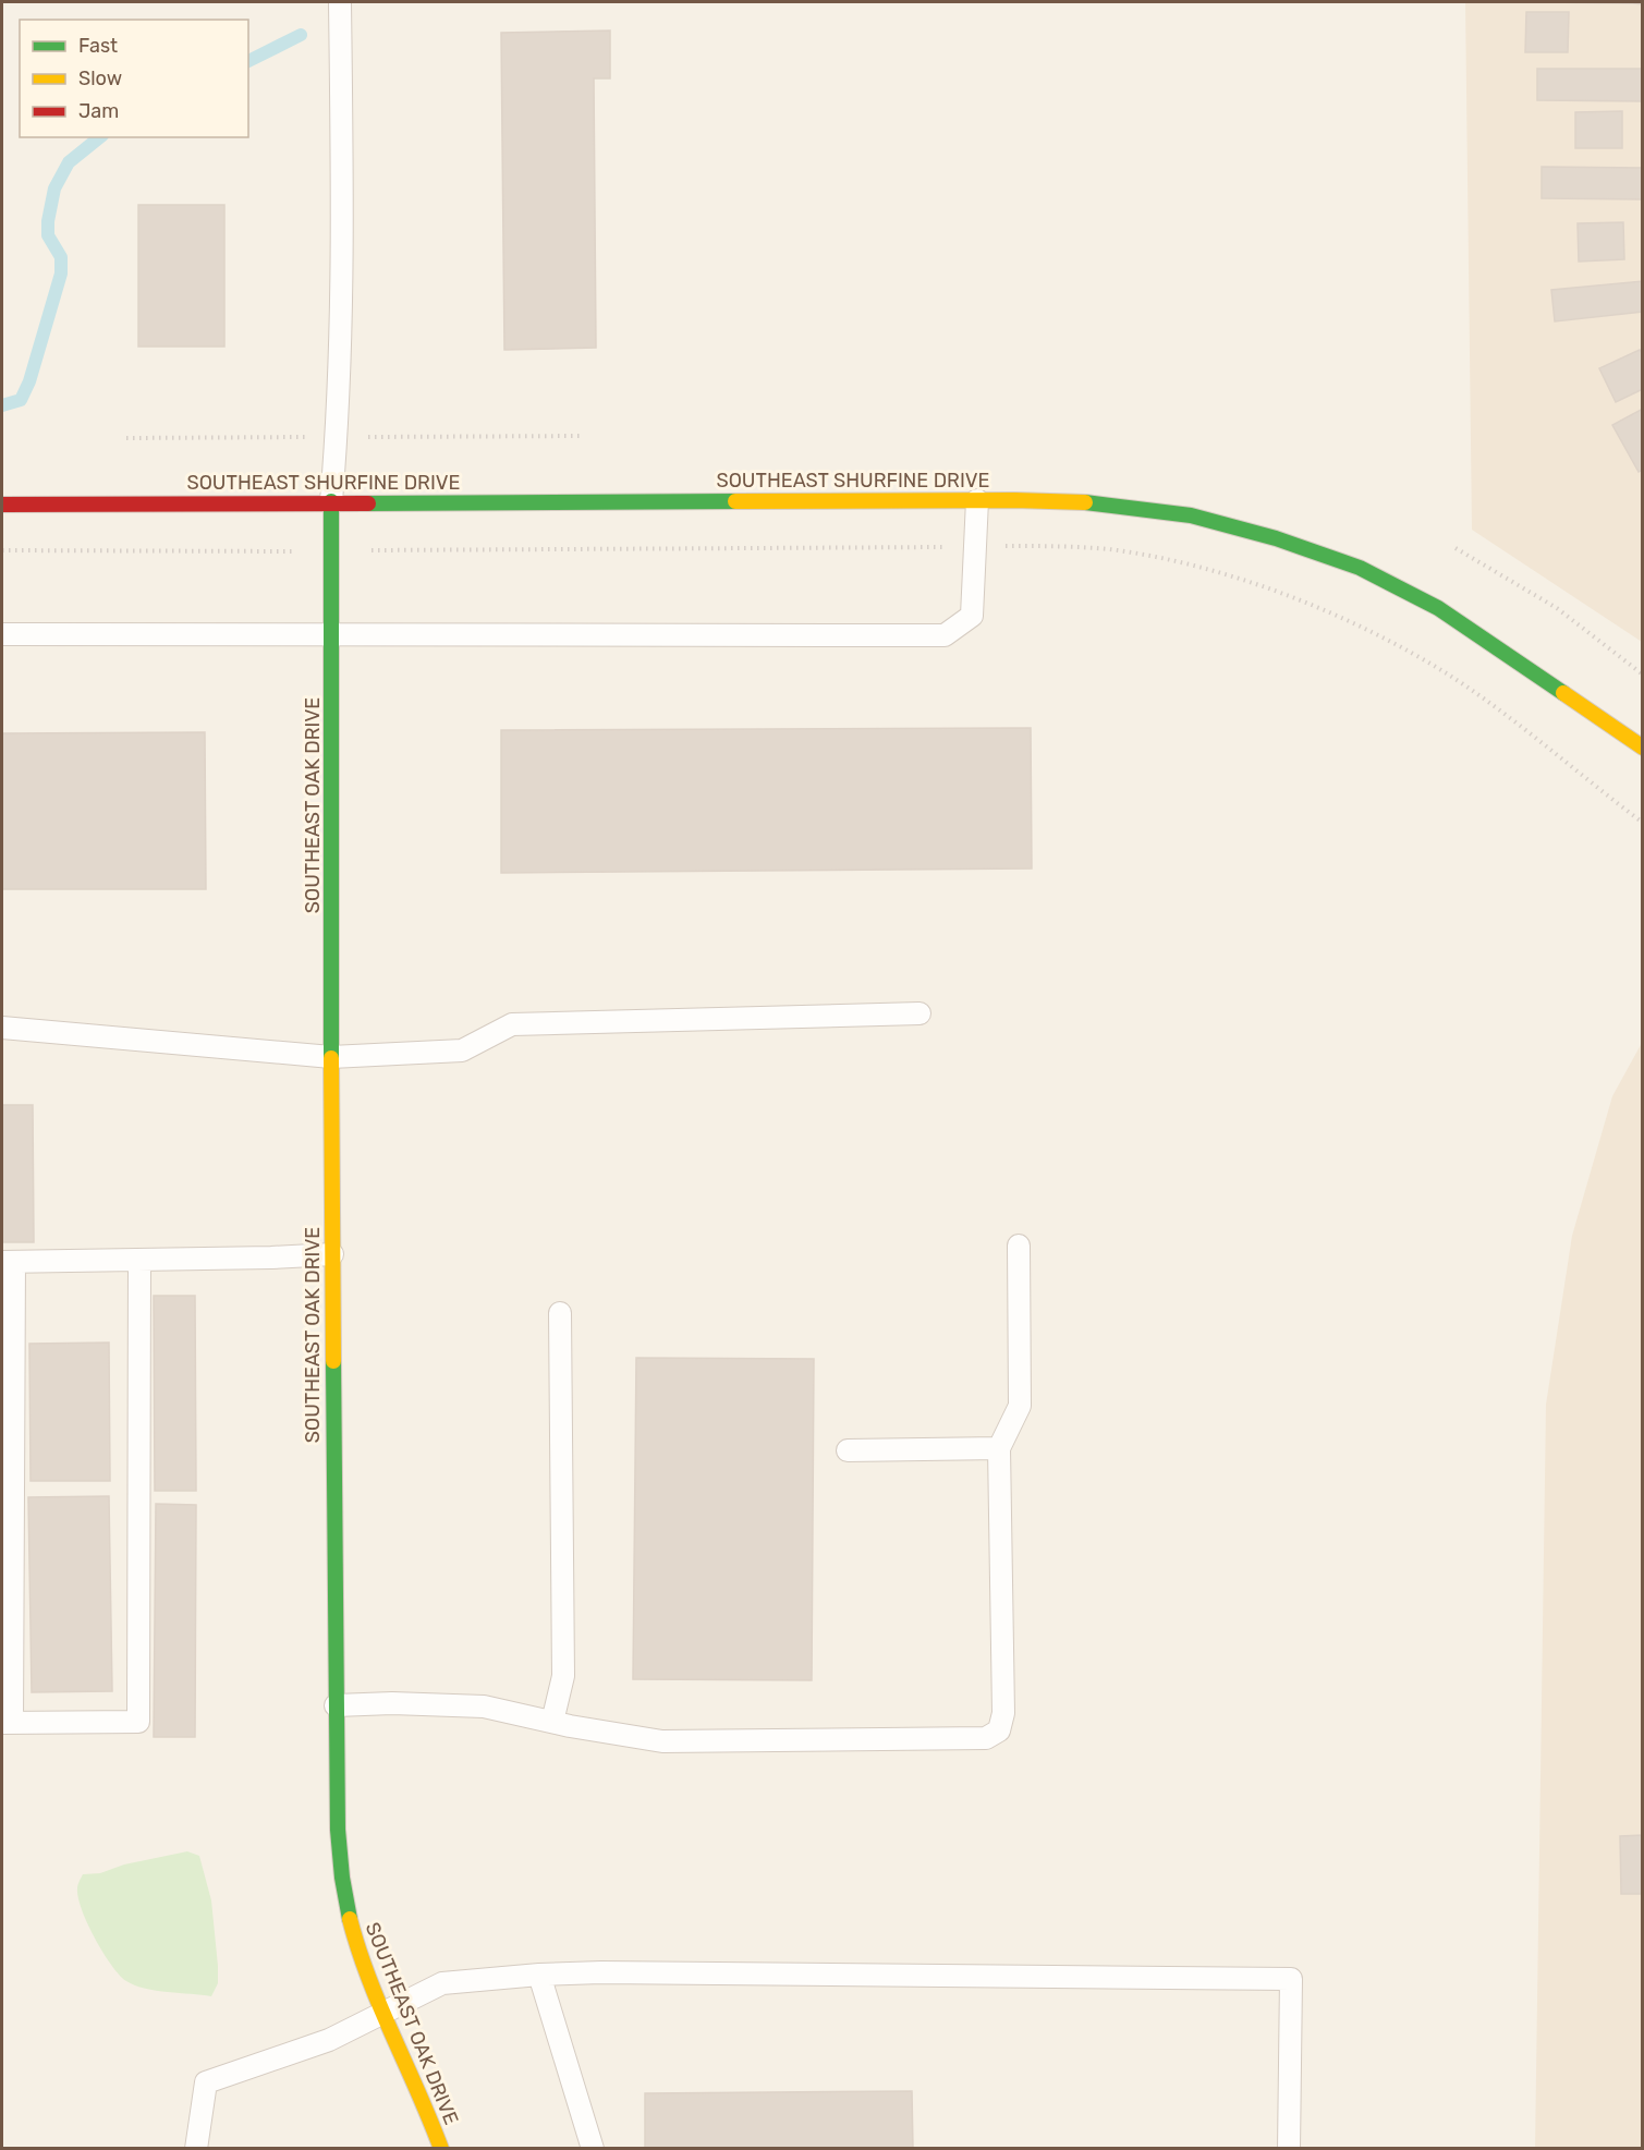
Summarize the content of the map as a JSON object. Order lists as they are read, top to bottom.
{
  "streets": {
    "street": ["SOUTHEAST SHURFINE DRIVE", "SOUTHEAST OAK DRIVE"]
  },
  "crossings": [
    ["SOUTHEAST SHURFINE DRIVE", "SOUTHEAST OAK DRIVE"]
  ],
  "legend": ["Fast", "Slow", "Jam"]
}
